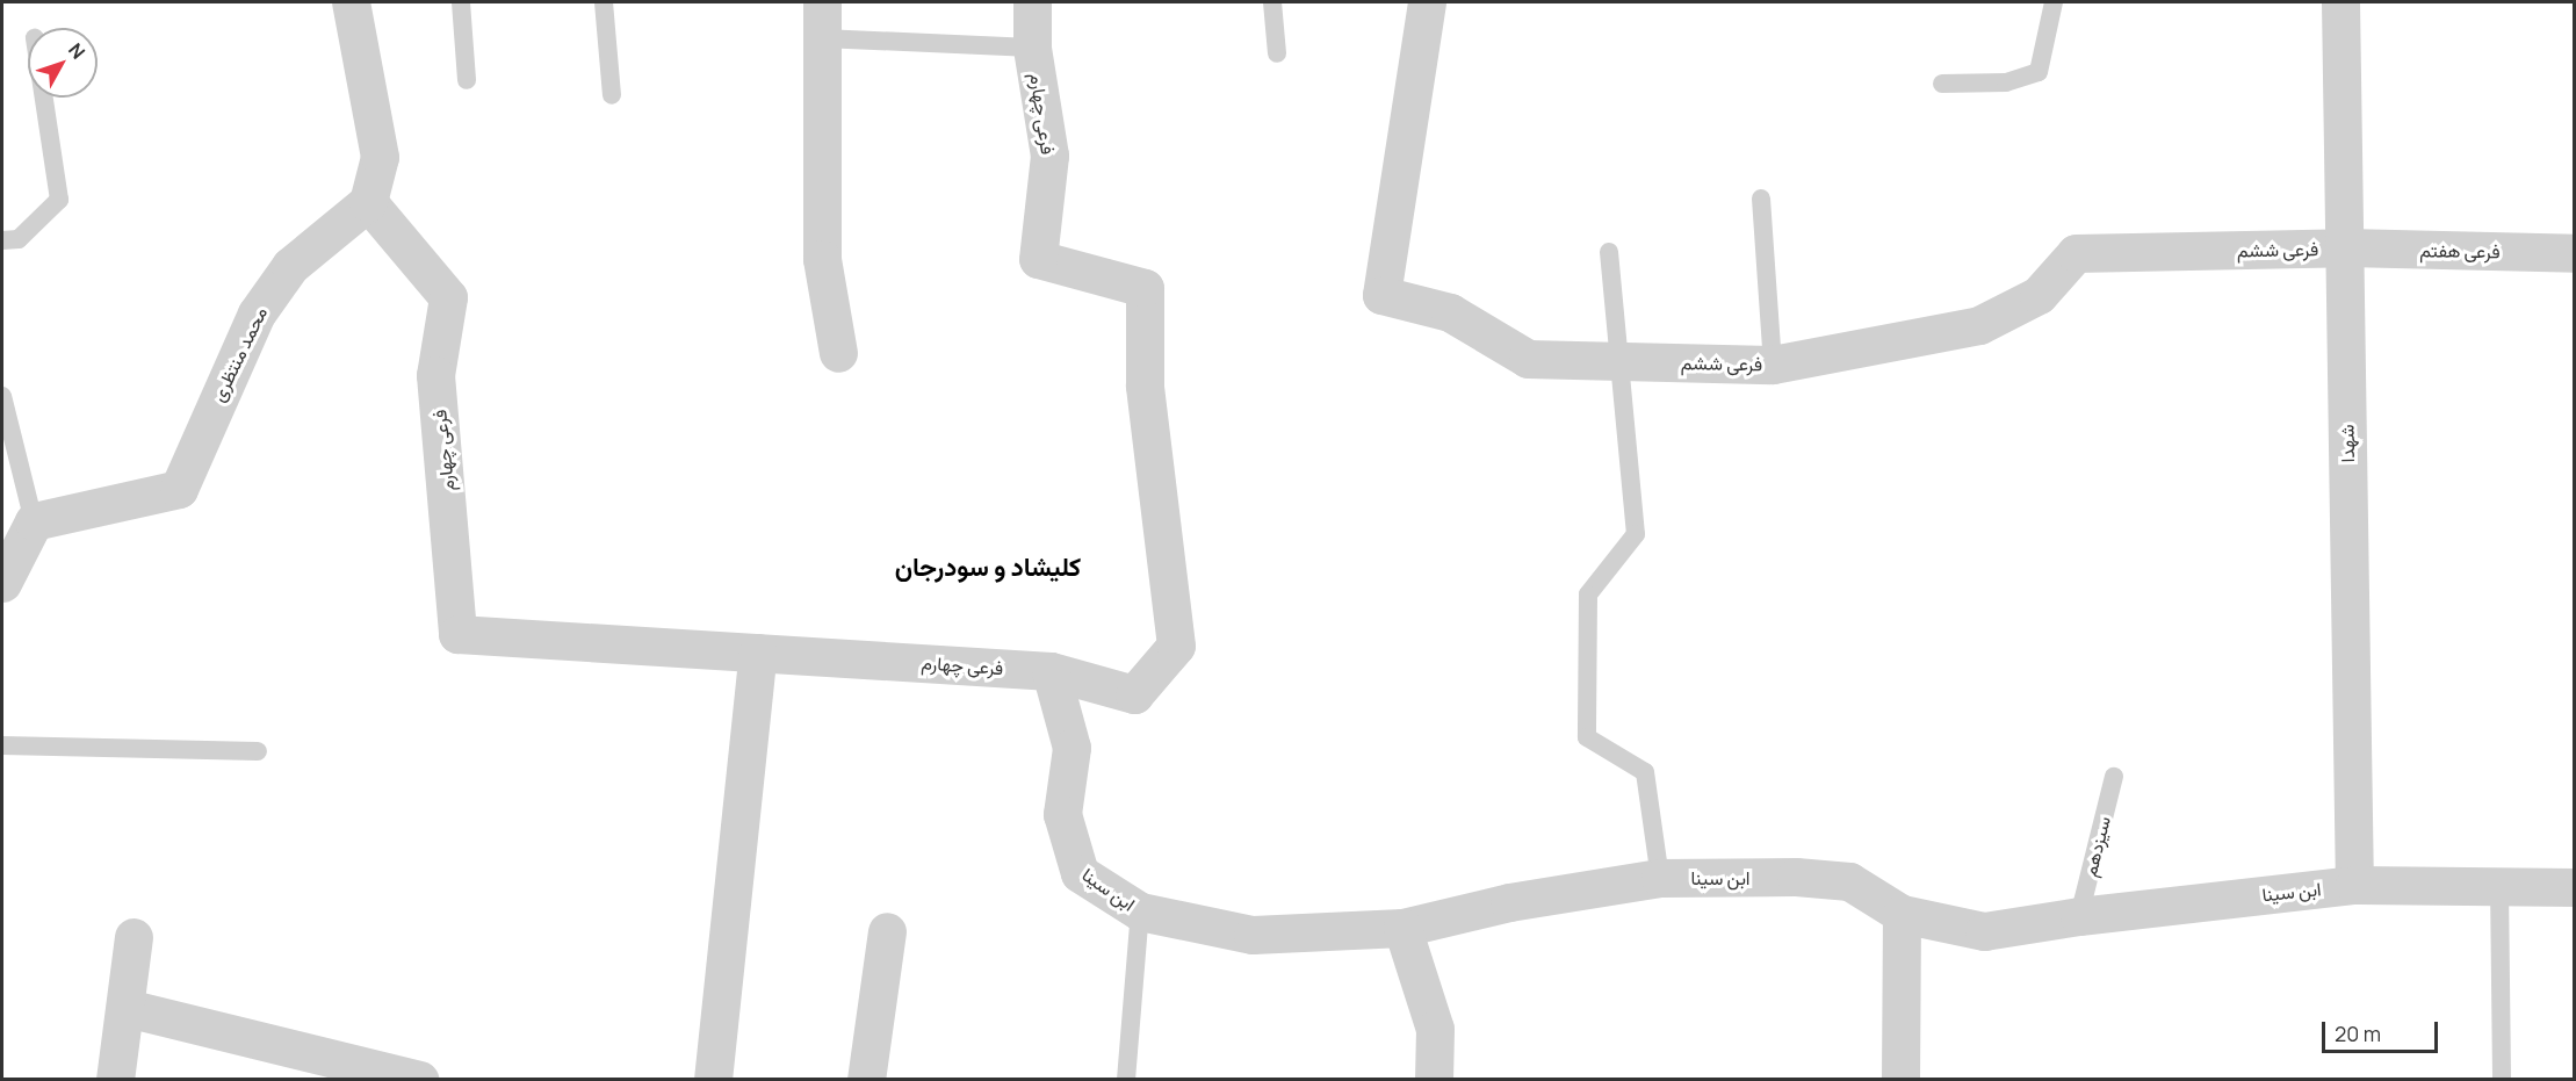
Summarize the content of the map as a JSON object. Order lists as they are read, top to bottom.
{
  "streets": {
    "street": [
      "فرعی چهارم",
      "فرعی ششم",
      "فرعی هفتم",
      "محمد منتظری",
      "شهدا",
      "ابن سینا"
    ],
    "lane": ["سیزدهم"]
  },
  "crossings": [
    ["فرعی چهارم", "محمد منتظری"],
    ["فرعی چهارم", "ابن سینا"],
    ["فرعی ششم", "فرعی هفتم"],
    ["فرعی ششم", "شهدا"],
    ["فرعی هفتم", "شهدا"],
    ["شهدا", "ابن سینا"],
    ["سیزدهم", "ابن سینا"]
  ],
  "districts": ["کلیشاد و سودرجان"],
  "scale_bar": "20 m",
  "north": "top right"
}
